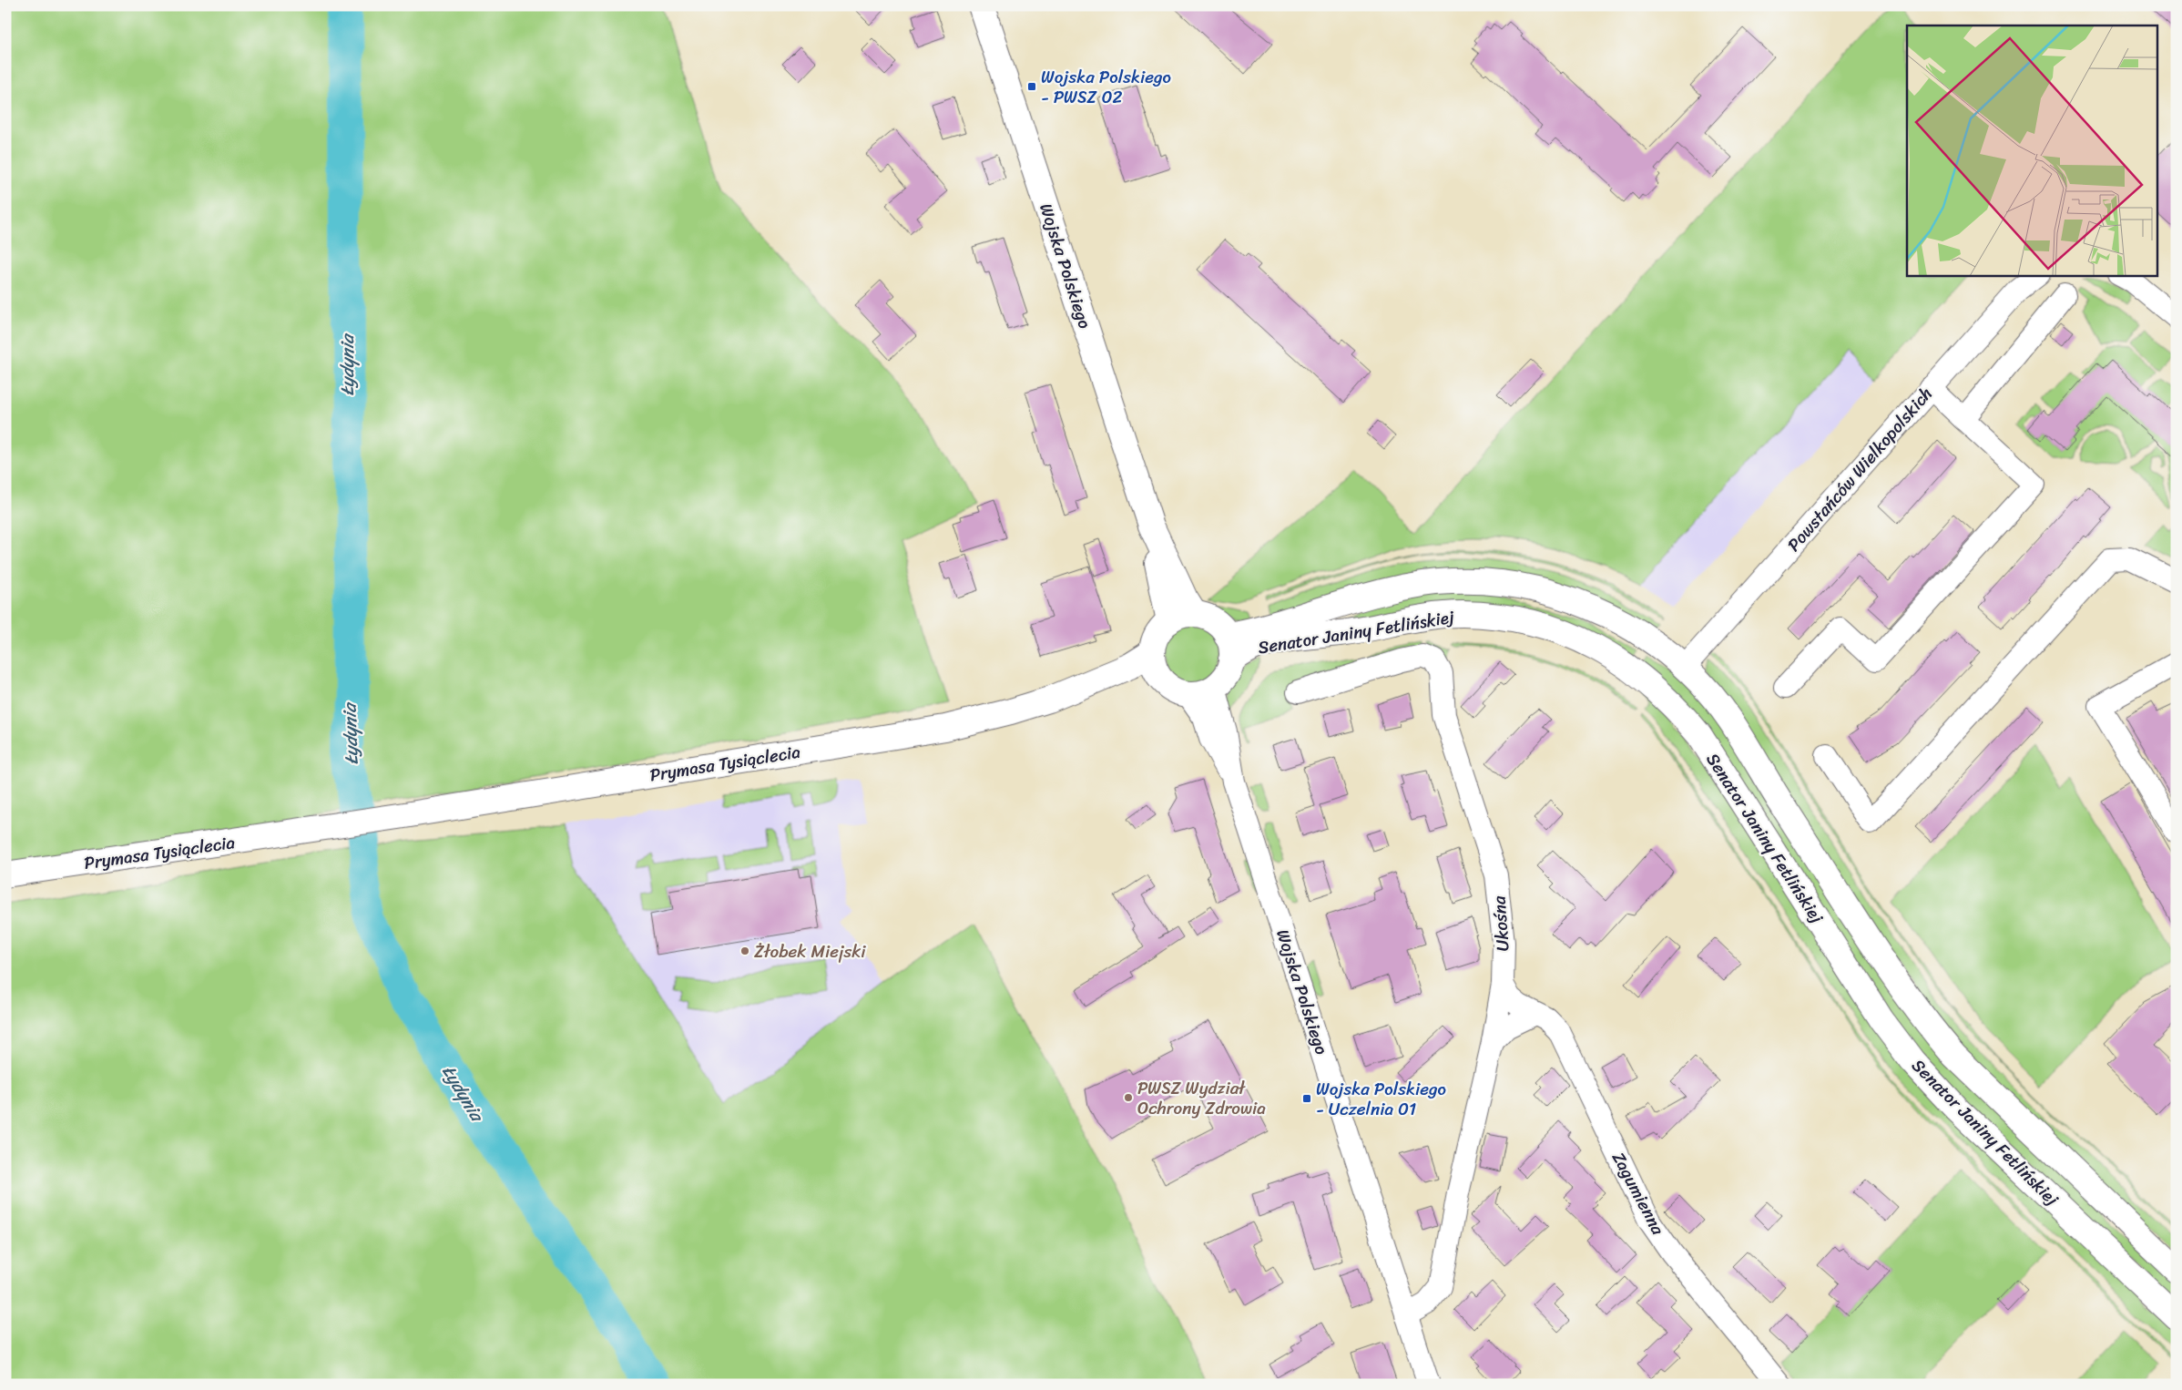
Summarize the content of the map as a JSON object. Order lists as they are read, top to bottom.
{
  "streets": {
    "main road": ["Wojska Polskiego", "Senator Janiny Fetlińskiej", "Prymasa Tysiąclecia"],
    "street": ["Powstańców Wielkopolskich", "Ukośna", "Zagumienna"]
  },
  "crossings": [
    ["Wojska Polskiego", "Senator Janiny Fetlińskiej"],
    ["Wojska Polskiego", "Prymasa Tysiąclecia"],
    ["Wojska Polskiego", "Ukośna"],
    ["Powstańców Wielkopolskich", "Senator Janiny Fetlińskiej"],
    ["Senator Janiny Fetlińskiej", "Prymasa Tysiąclecia"],
    ["Ukośna", "Zagumienna"]
  ],
  "water": ["Łydynia"],
  "places": {
    "transit": ["Wojska Polskiego - PWSZ 02", "Wojska Polskiego - Uczelnia 01"],
    "other": ["Żłobek Miejski", "PWSZ Wydział Ochrony Zdrowia"]
  }
}
